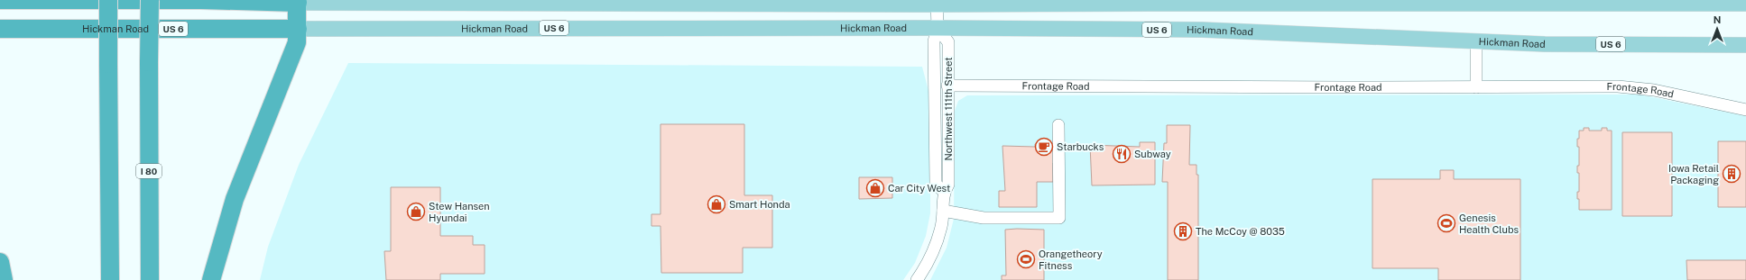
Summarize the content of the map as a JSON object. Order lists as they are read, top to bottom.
{
  "streets": {
    "highway": ["Hickman Road", "US 6", "I 80"],
    "street": ["Frontage Road", "Northwest 111th Street"]
  },
  "crossings": [
    ["Hickman Road", "Northwest 111th Street"],
    ["Frontage Road", "Northwest 111th Street"]
  ],
  "places": {
    "cafe": ["Starbucks"],
    "restaurant": ["Subway"],
    "building": ["Iowa Retail Packaging", "The McCoy @ 8035"],
    "shop": ["Car City West", "Smart Honda", "Stew Hansen Hyundai"],
    "sports": ["Genesis Health Clubs", "Orangetheory Fitness"]
  },
  "north": "top"
}
